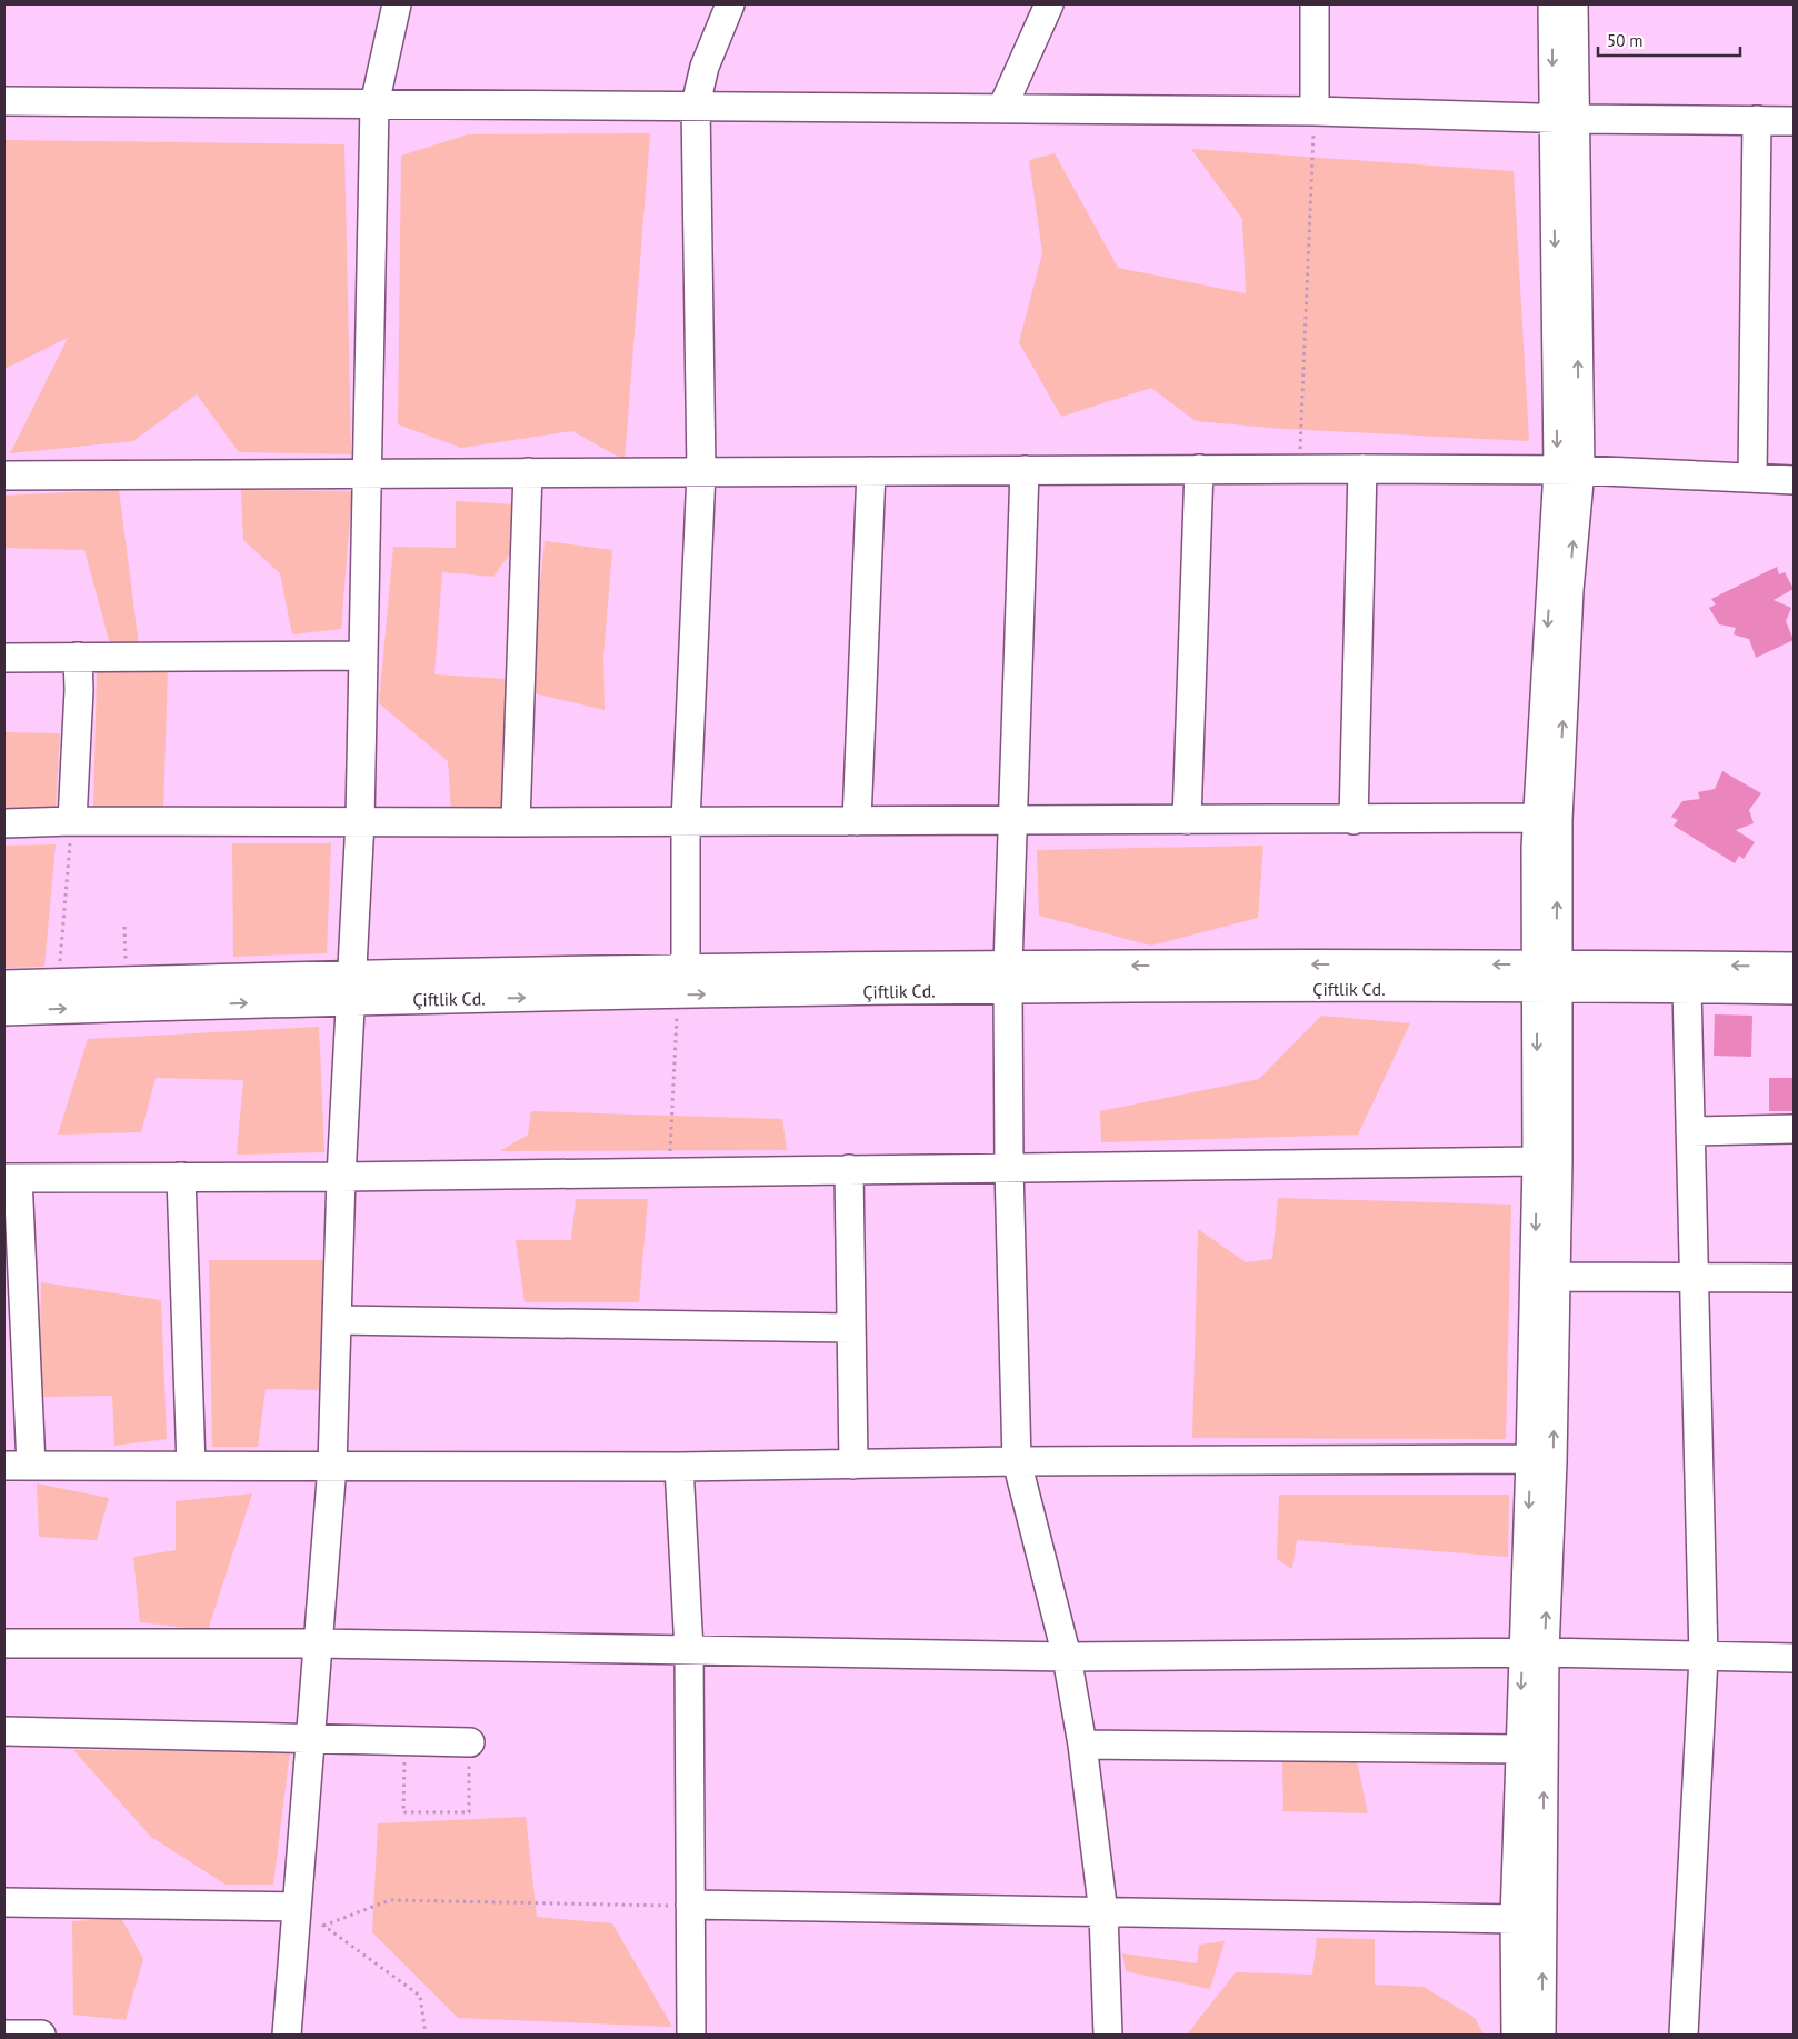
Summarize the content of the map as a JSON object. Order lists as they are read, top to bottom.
{
  "streets": {
    "street": ["Çiftlik Cd."]
  },
  "scale_bar": "50 m"
}
